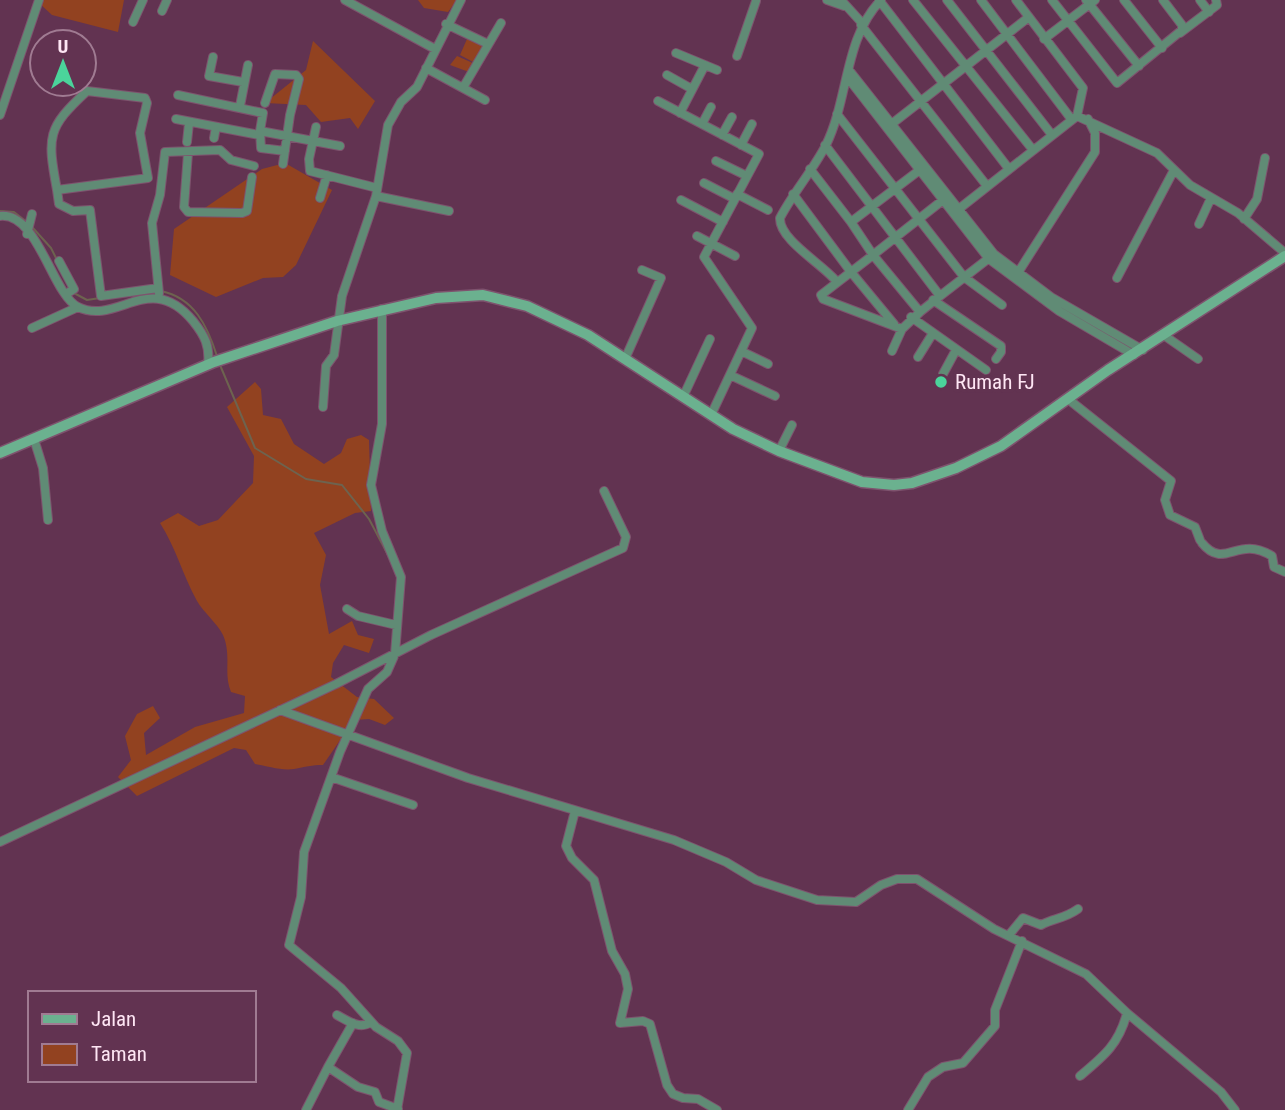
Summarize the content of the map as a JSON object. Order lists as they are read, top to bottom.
{
  "places": ["Rumah FJ"],
  "legend": ["Jalan", "Taman"],
  "north": "top"
}
